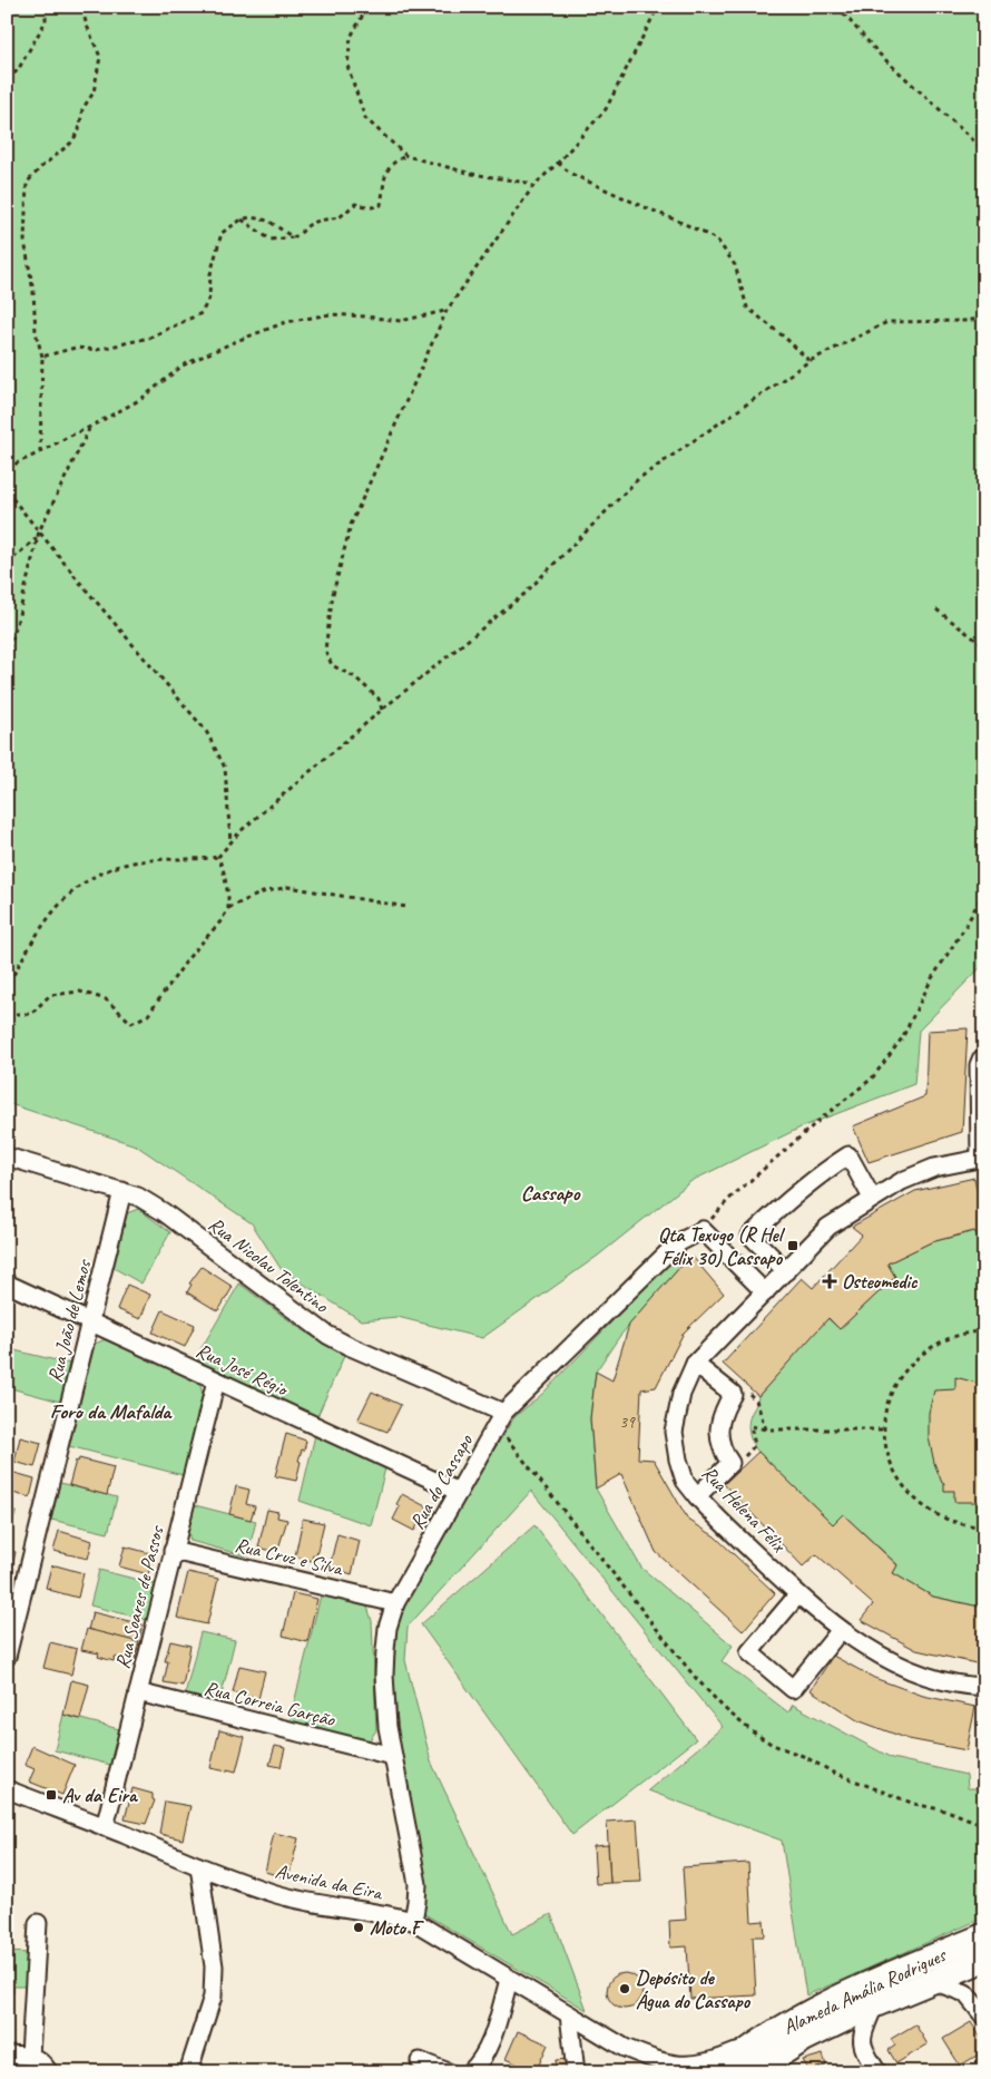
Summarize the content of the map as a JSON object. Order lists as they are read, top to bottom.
{
  "streets": {
    "street": [
      "Rua Nicolau Tolentino",
      "Rua João de Lemos",
      "Rua José Régio",
      "Rua do Cassapo",
      "Rua Helena Félix",
      "Rua Cruz e Silva",
      "Rua Soares de Passos",
      "Rua Correia Garção",
      "Avenida da Eira",
      "Alameda Amália Rodrigues"
    ]
  },
  "crossings": [
    ["Rua Nicolau Tolentino", "Rua João de Lemos"],
    ["Rua Nicolau Tolentino", "Rua do Cassapo"],
    ["Rua João de Lemos", "Rua José Régio"],
    ["Rua José Régio", "Rua do Cassapo"],
    ["Rua José Régio", "Rua Soares de Passos"],
    ["Rua do Cassapo", "Rua Cruz e Silva"],
    ["Rua do Cassapo", "Rua Correia Garção"],
    ["Rua do Cassapo", "Avenida da Eira"],
    ["Rua Cruz e Silva", "Rua Soares de Passos"],
    ["Rua Soares de Passos", "Rua Correia Garção"],
    ["Rua Soares de Passos", "Avenida da Eira"],
    ["Avenida da Eira", "Alameda Amália Rodrigues"]
  ],
  "districts": ["Cassapo", "Foro da Mafalda"],
  "places": {
    "transit": ["Qta Texugo (R Hel Félix 30) Cassapo", "Av da Eira"],
    "health": ["Osteomedic"],
    "other": ["Moto F", "Depósito de Água do Cassapo"]
  },
  "house_numbers": ["39"]
}
